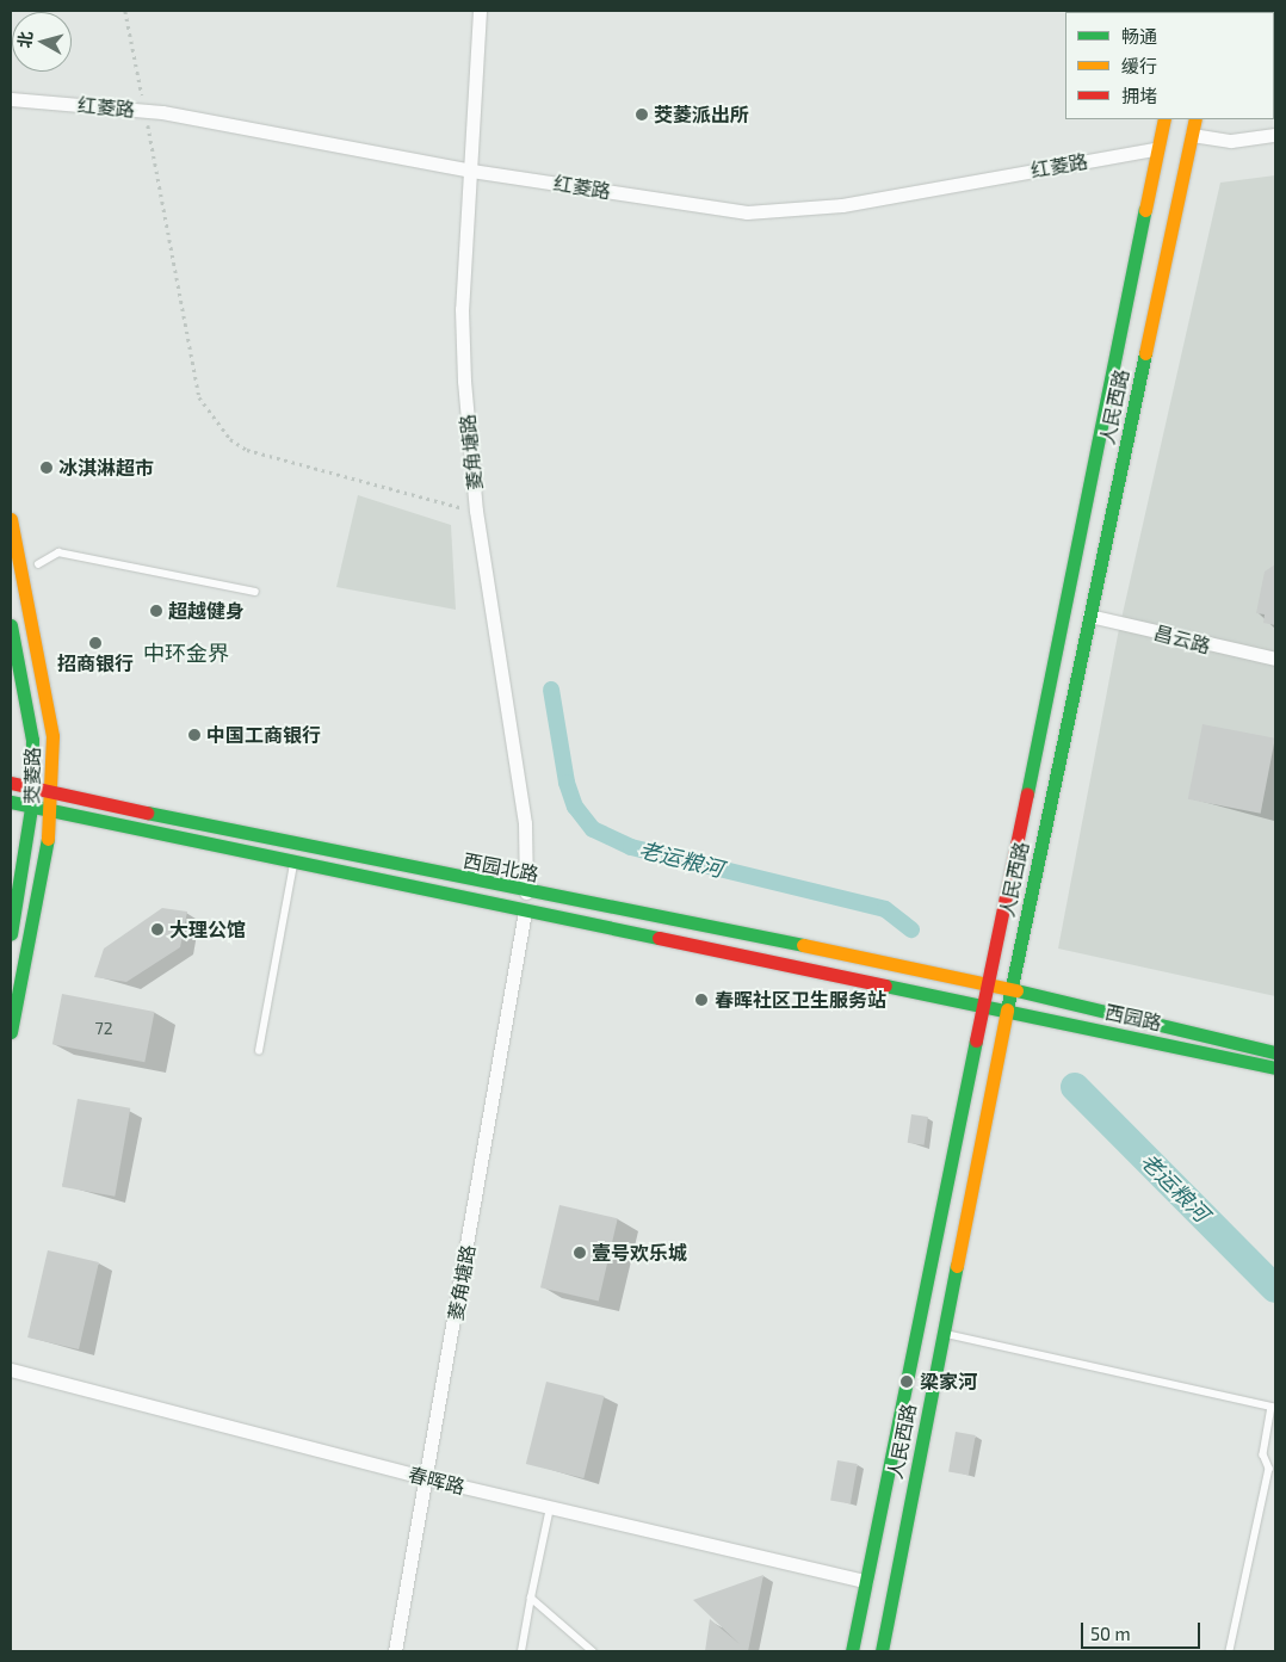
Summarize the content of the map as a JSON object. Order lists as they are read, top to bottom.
{
  "streets": {
    "main road": [
      "人民西路",
      "茭菱路",
      "西园北路",
      "西园路"
    ],
    "street": [
      "红菱路",
      "菱角塘路",
      "昌云路",
      "春晖路"
    ]
  },
  "crossings": [
    ["红菱路", "人民西路"],
    ["红菱路", "菱角塘路"],
    ["人民西路", "昌云路"],
    ["人民西路", "西园北路"],
    ["人民西路", "西园路"],
    ["人民西路", "春晖路"],
    ["菱角塘路", "西园北路"],
    ["菱角塘路", "春晖路"],
    ["茭菱路", "西园北路"],
    ["西园北路", "西园路"]
  ],
  "districts": ["中环金界"],
  "water": ["老运粮河"],
  "places": [
    "茭菱派出所",
    "冰淇淋超市",
    "超越健身",
    "招商银行",
    "中国工商银行",
    "大理公馆",
    "春晖社区卫生服务站",
    "壹号欢乐城",
    "梁家河"
  ],
  "house_numbers": ["72"],
  "legend": ["畅通", "缓行", "拥堵"],
  "scale_bar": "50 m",
  "north": "left"
}
